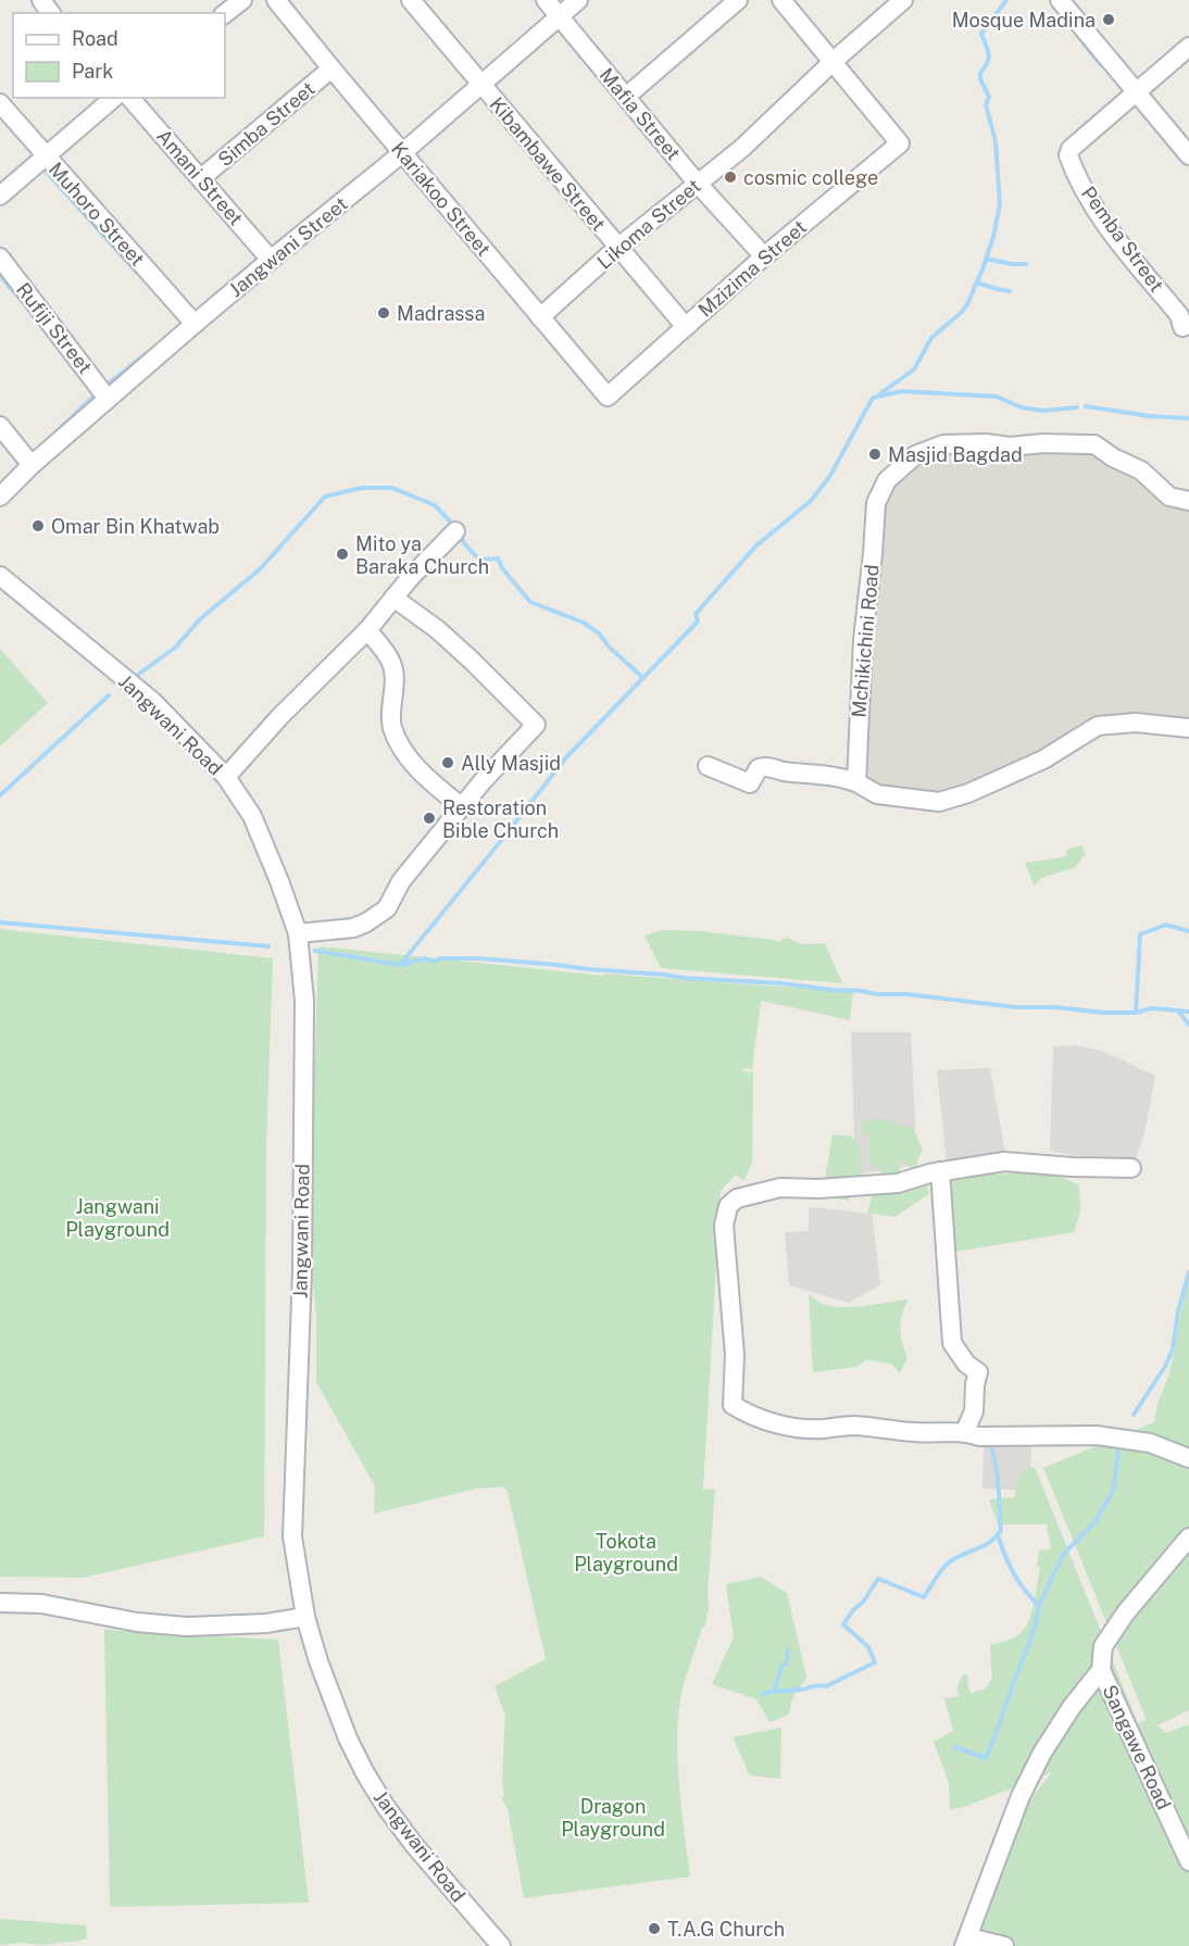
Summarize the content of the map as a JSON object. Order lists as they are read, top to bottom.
{
  "streets": {
    "street": [
      "Mafia Street",
      "Simba Street",
      "Kibambawe Street",
      "Amani Street",
      "Kariakoo Street",
      "Muhoro Street",
      "Likoma Street",
      "Pemba Street",
      "Jangwani Street",
      "Mzizima Street",
      "Rufiji Street",
      "Mchikichini Road",
      "Jangwani Road",
      "Sangawe Road"
    ]
  },
  "crossings": [
    ["Mafia Street", "Likoma Street"],
    ["Mafia Street", "Jangwani Street"],
    ["Mafia Street", "Mzizima Street"],
    ["Simba Street", "Amani Street"],
    ["Simba Street", "Kariakoo Street"],
    ["Kibambawe Street", "Likoma Street"],
    ["Kibambawe Street", "Jangwani Street"],
    ["Kibambawe Street", "Mzizima Street"],
    ["Amani Street", "Jangwani Street"],
    ["Kariakoo Street", "Likoma Street"],
    ["Kariakoo Street", "Jangwani Street"],
    ["Kariakoo Street", "Mzizima Street"],
    ["Muhoro Street", "Jangwani Street"],
    ["Likoma Street", "Mzizima Street"],
    ["Jangwani Street", "Rufiji Street"]
  ],
  "parks": ["Jangwani Playground", "Tokota Playground", "Dragon Playground"],
  "places": [
    "Mosque Madina",
    "cosmic college",
    "Madrassa",
    "Masjid Bagdad",
    "Omar Bin Khatwab",
    "Mito ya Baraka Church",
    "Ally Masjid",
    "Restoration Bible Church",
    "T.A.G Church"
  ],
  "legend": ["Road", "Park"]
}
